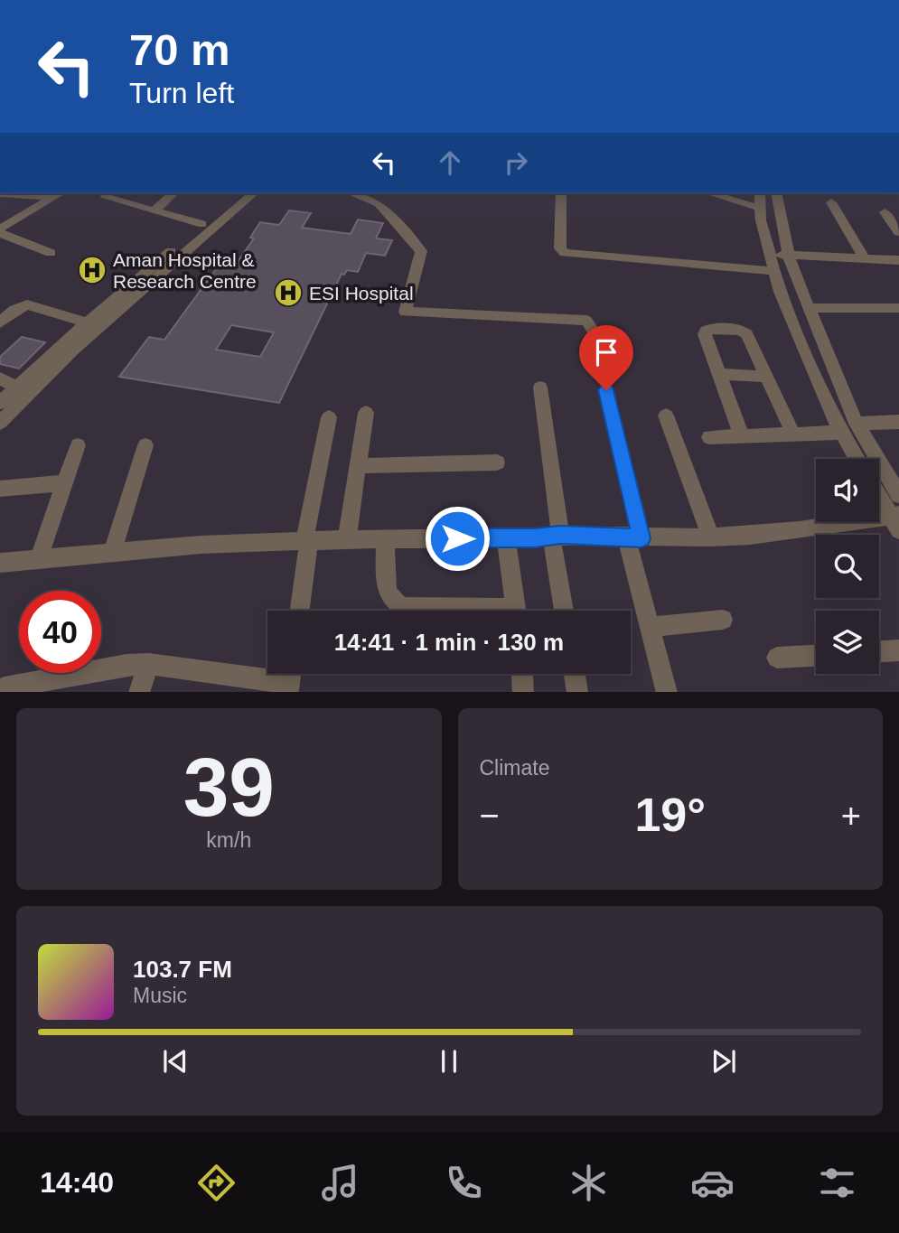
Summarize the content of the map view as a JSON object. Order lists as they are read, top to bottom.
{
  "places": {
    "hospital": ["Aman Hospital & Research Centre", "ESI Hospital"]
  },
  "page": {
    "turn": ["70 m", "Turn left"],
    "limit": "40",
    "trip": "14:41 · 1 min · 130 m",
    "tile": [
      ["39", "km/h"],
      "Climate"
    ],
    "heat": ["−", "19°", "+"],
    "song": ["103.7 FM", "Music"],
    "tabs": "14:40"
  }
}
